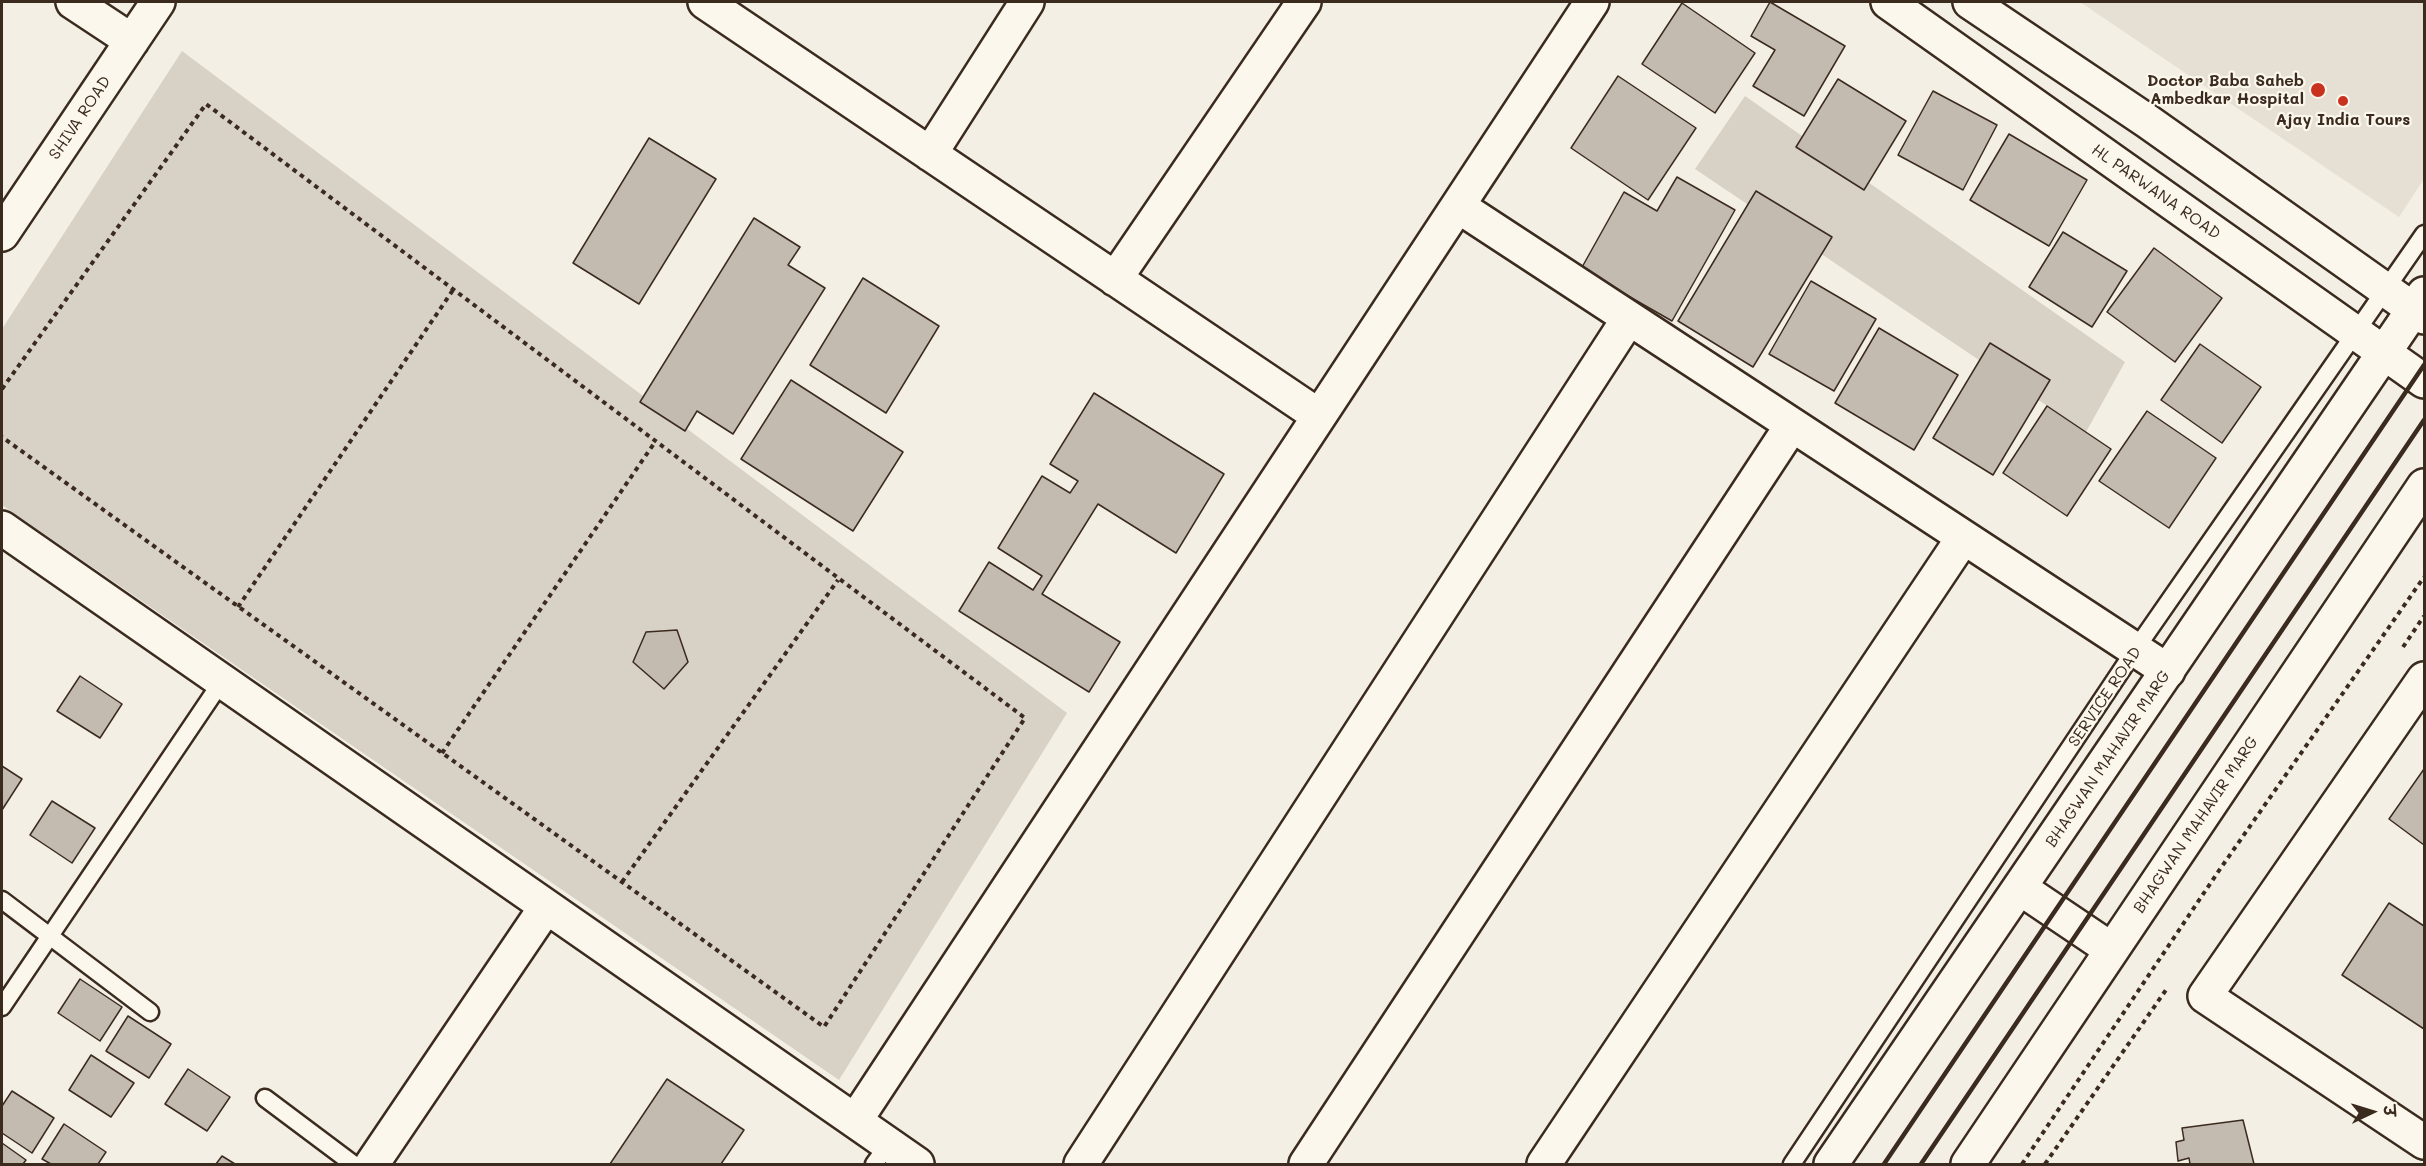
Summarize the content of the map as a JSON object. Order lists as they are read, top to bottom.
{
  "streets": {
    "street": ["SHIVA ROAD", "HL PARWANA ROAD", "BHAGWAN MAHAVIR MARG"],
    "lane": ["SERVICE ROAD"]
  },
  "crossings": [
    ["HL PARWANA ROAD", "SERVICE ROAD"],
    ["HL PARWANA ROAD", "BHAGWAN MAHAVIR MARG"]
  ],
  "places": ["Doctor Baba Saheb Ambedkar Hospital", "Ajay India Tours"],
  "north": "right"
}
